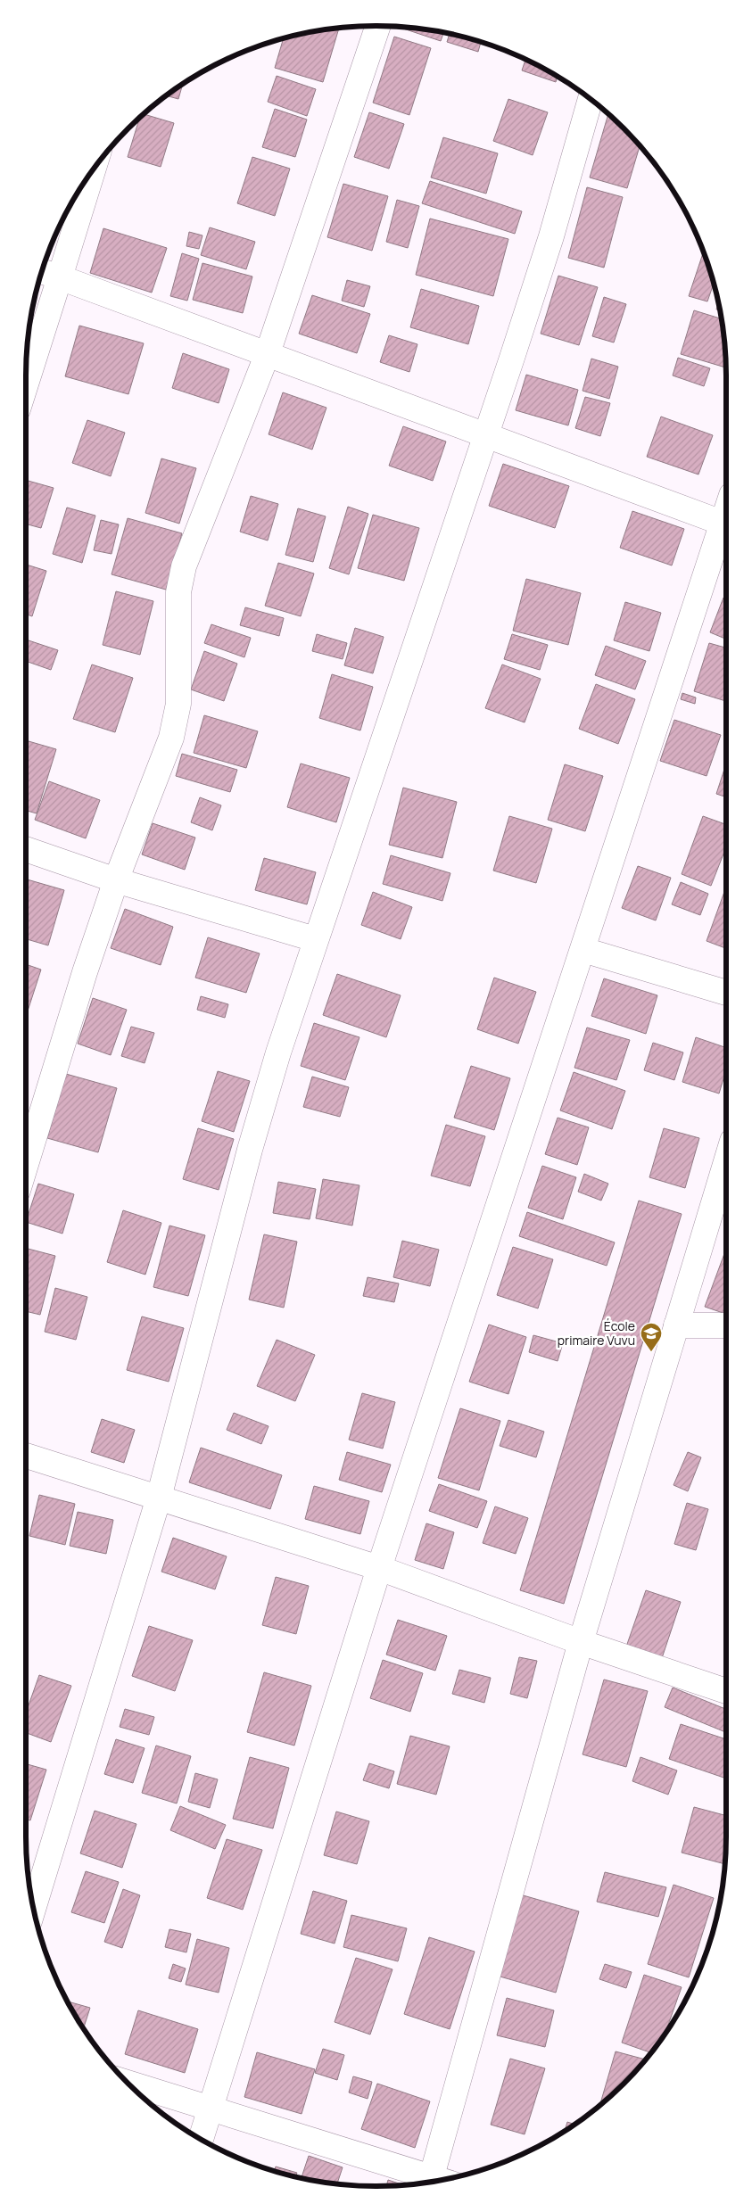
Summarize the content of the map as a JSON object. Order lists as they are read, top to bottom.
{
  "places": {
    "school or university": ["École primaire Vuvu"]
  }
}
